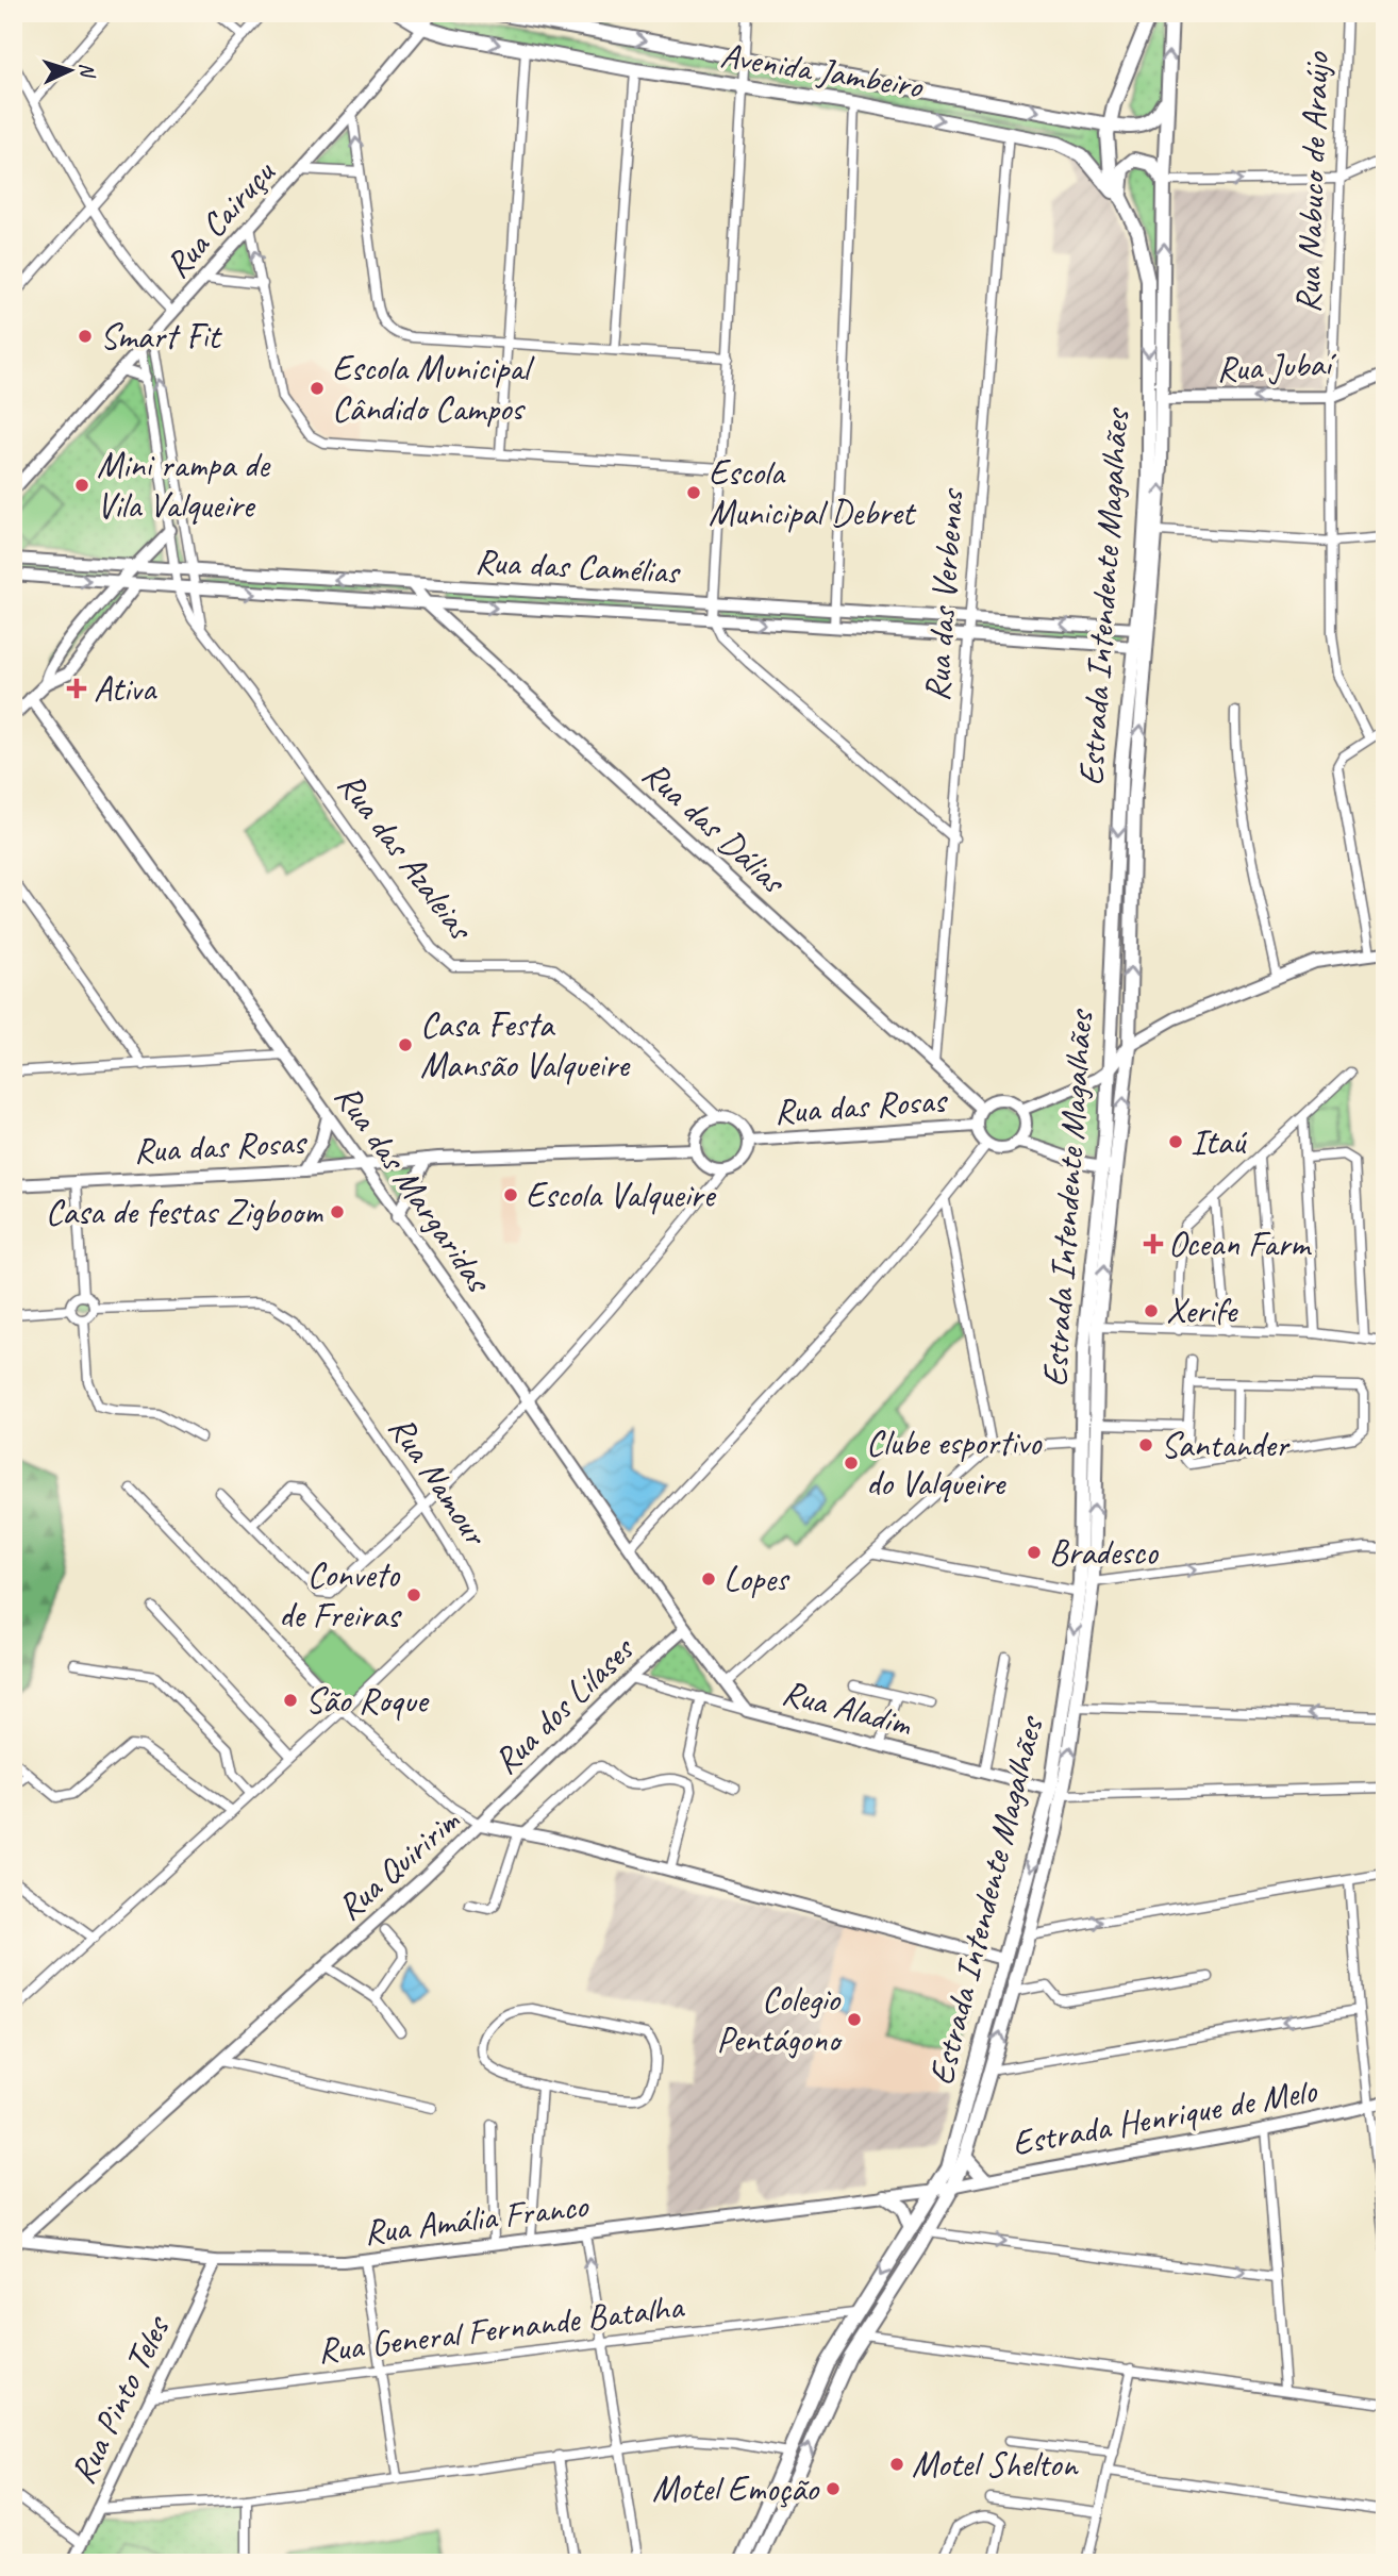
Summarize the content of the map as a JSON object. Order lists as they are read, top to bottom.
{
  "streets": {
    "main road": ["Avenida Jambeiro", "Estrada Intendente Magalhães"],
    "street": [
      "Rua Nabuco de Araújo",
      "Rua Cairuçu",
      "Rua Jubaí",
      "Rua das Camélias",
      "Rua das Verbenas",
      "Rua das Dálias",
      "Rua das Azaleias",
      "Rua das Rosas",
      "Rua das Margaridas",
      "Rua Namour",
      "Rua dos Lilases",
      "Rua Aladim",
      "Rua Quiririm",
      "Estrada Henrique de Melo",
      "Rua Amália Franco",
      "Rua General Fernande Batalha",
      "Rua Pinto Teles"
    ]
  },
  "crossings": [
    ["Avenida Jambeiro", "Rua Cairuçu"],
    ["Avenida Jambeiro", "Rua das Verbenas"],
    ["Avenida Jambeiro", "Estrada Intendente Magalhães"],
    ["Rua Nabuco de Araújo", "Rua Jubaí"],
    ["Rua Cairuçu", "Rua das Azaleias"],
    ["Rua Jubaí", "Estrada Intendente Magalhães"],
    ["Rua das Camélias", "Rua das Verbenas"],
    ["Rua das Camélias", "Estrada Intendente Magalhães"],
    ["Rua das Camélias", "Rua das Dálias"],
    ["Rua das Camélias", "Rua das Azaleias"],
    ["Rua das Verbenas", "Rua das Dálias"],
    ["Estrada Intendente Magalhães", "Rua Aladim"],
    ["Estrada Intendente Magalhães", "Rua Quiririm"],
    ["Estrada Intendente Magalhães", "Estrada Henrique de Melo"],
    ["Estrada Intendente Magalhães", "Rua Amália Franco"],
    ["Estrada Intendente Magalhães", "Rua General Fernande Batalha"],
    ["Rua das Dálias", "Rua das Rosas"],
    ["Rua das Azaleias", "Rua das Rosas"],
    ["Rua das Rosas", "Rua das Margaridas"],
    ["Rua das Margaridas", "Rua dos Lilases"],
    ["Rua das Margaridas", "Rua Aladim"],
    ["Rua dos Lilases", "Rua Aladim"],
    ["Rua dos Lilases", "Rua Quiririm"],
    ["Rua Quiririm", "Rua Amália Franco"],
    ["Estrada Henrique de Melo", "Rua Amália Franco"],
    ["Rua Amália Franco", "Rua Pinto Teles"],
    ["Rua General Fernande Batalha", "Rua Pinto Teles"]
  ],
  "one_way": ["Rua Jubaí"],
  "places": {
    "other": [
      "Smart Fit",
      "Escola Municipal Cândido Campos",
      "Mini rampa de Vila Valqueire",
      "Escola Municipal Debret",
      "Casa Festa Mansão Valqueire",
      "Itaú",
      "Escola Valqueire",
      "Casa de festas Zigboom",
      "Xerife",
      "Santander",
      "Clube esportivo do Valqueire",
      "Bradesco",
      "Lopes",
      "Conveto de Freiras",
      "São Roque",
      "Colegio Pentágono",
      "Motel Shelton",
      "Motel Emoção"
    ],
    "health": ["Ativa", "Ocean Farm"]
  },
  "north": "right"
}
